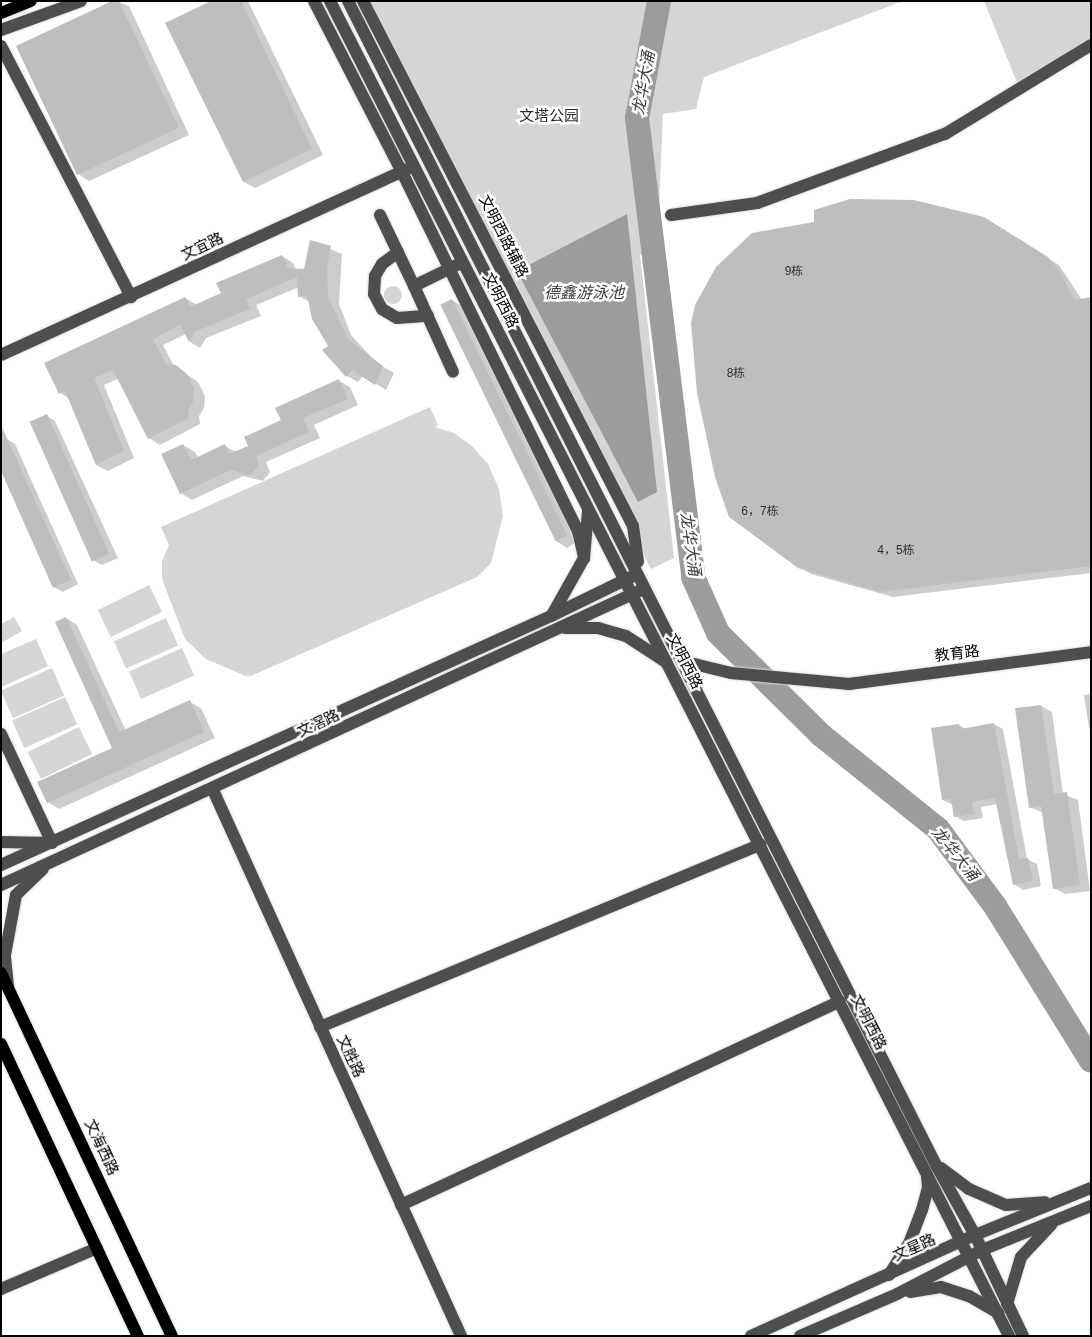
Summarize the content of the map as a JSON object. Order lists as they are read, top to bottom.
{
  "streets": {
    "main road": ["文海西路"],
    "street": [
      "文明西路辅路",
      "文宜路",
      "文明西路",
      "教育路",
      "文滘路",
      "文胜路",
      "文星路"
    ]
  },
  "crossings": [
    ["文明西路辅路", "文明西路"],
    ["文明西路辅路", "文滘路"],
    ["文宜路", "文明西路"],
    ["文明西路", "教育路"],
    ["文明西路", "文滘路"],
    ["文明西路", "文星路"],
    ["文滘路", "文胜路"]
  ],
  "water": ["龙华大涌", "德鑫游泳池"],
  "parks": ["文塔公园"],
  "house_numbers": [
    "9栋",
    "8栋",
    "6，7栋",
    "4，5栋"
  ]
}
